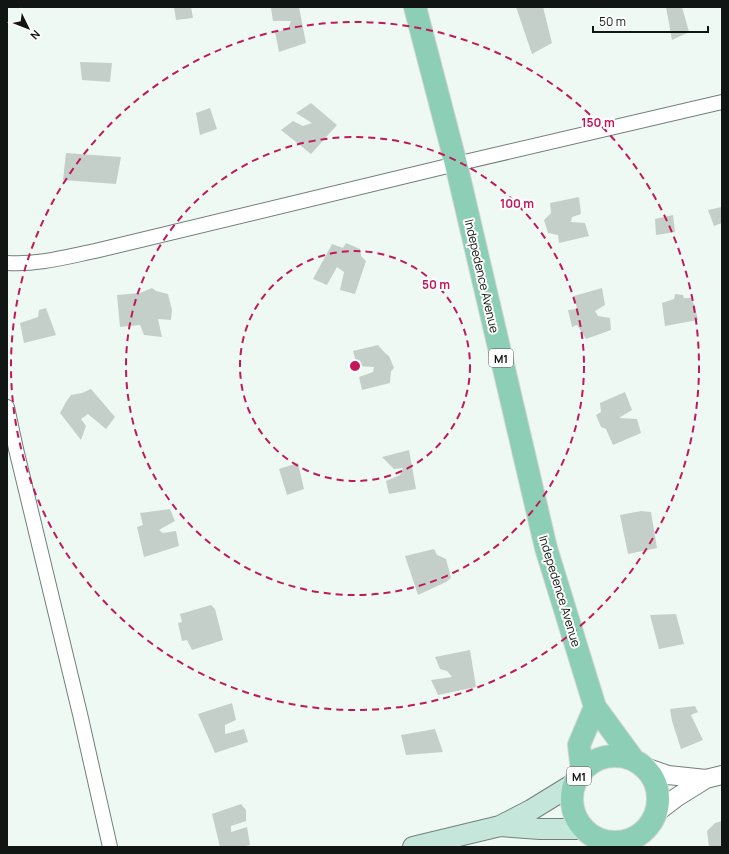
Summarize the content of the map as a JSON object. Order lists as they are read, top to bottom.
{
  "streets": {
    "main road": ["Indepedence Avenue", "M1"]
  },
  "crossings": [
    ["Indepedence Avenue", "M1"]
  ],
  "scale_bar": "50 m",
  "north": "bottom right",
  "rings": ["150 m", "100 m", "50 m"]
}
